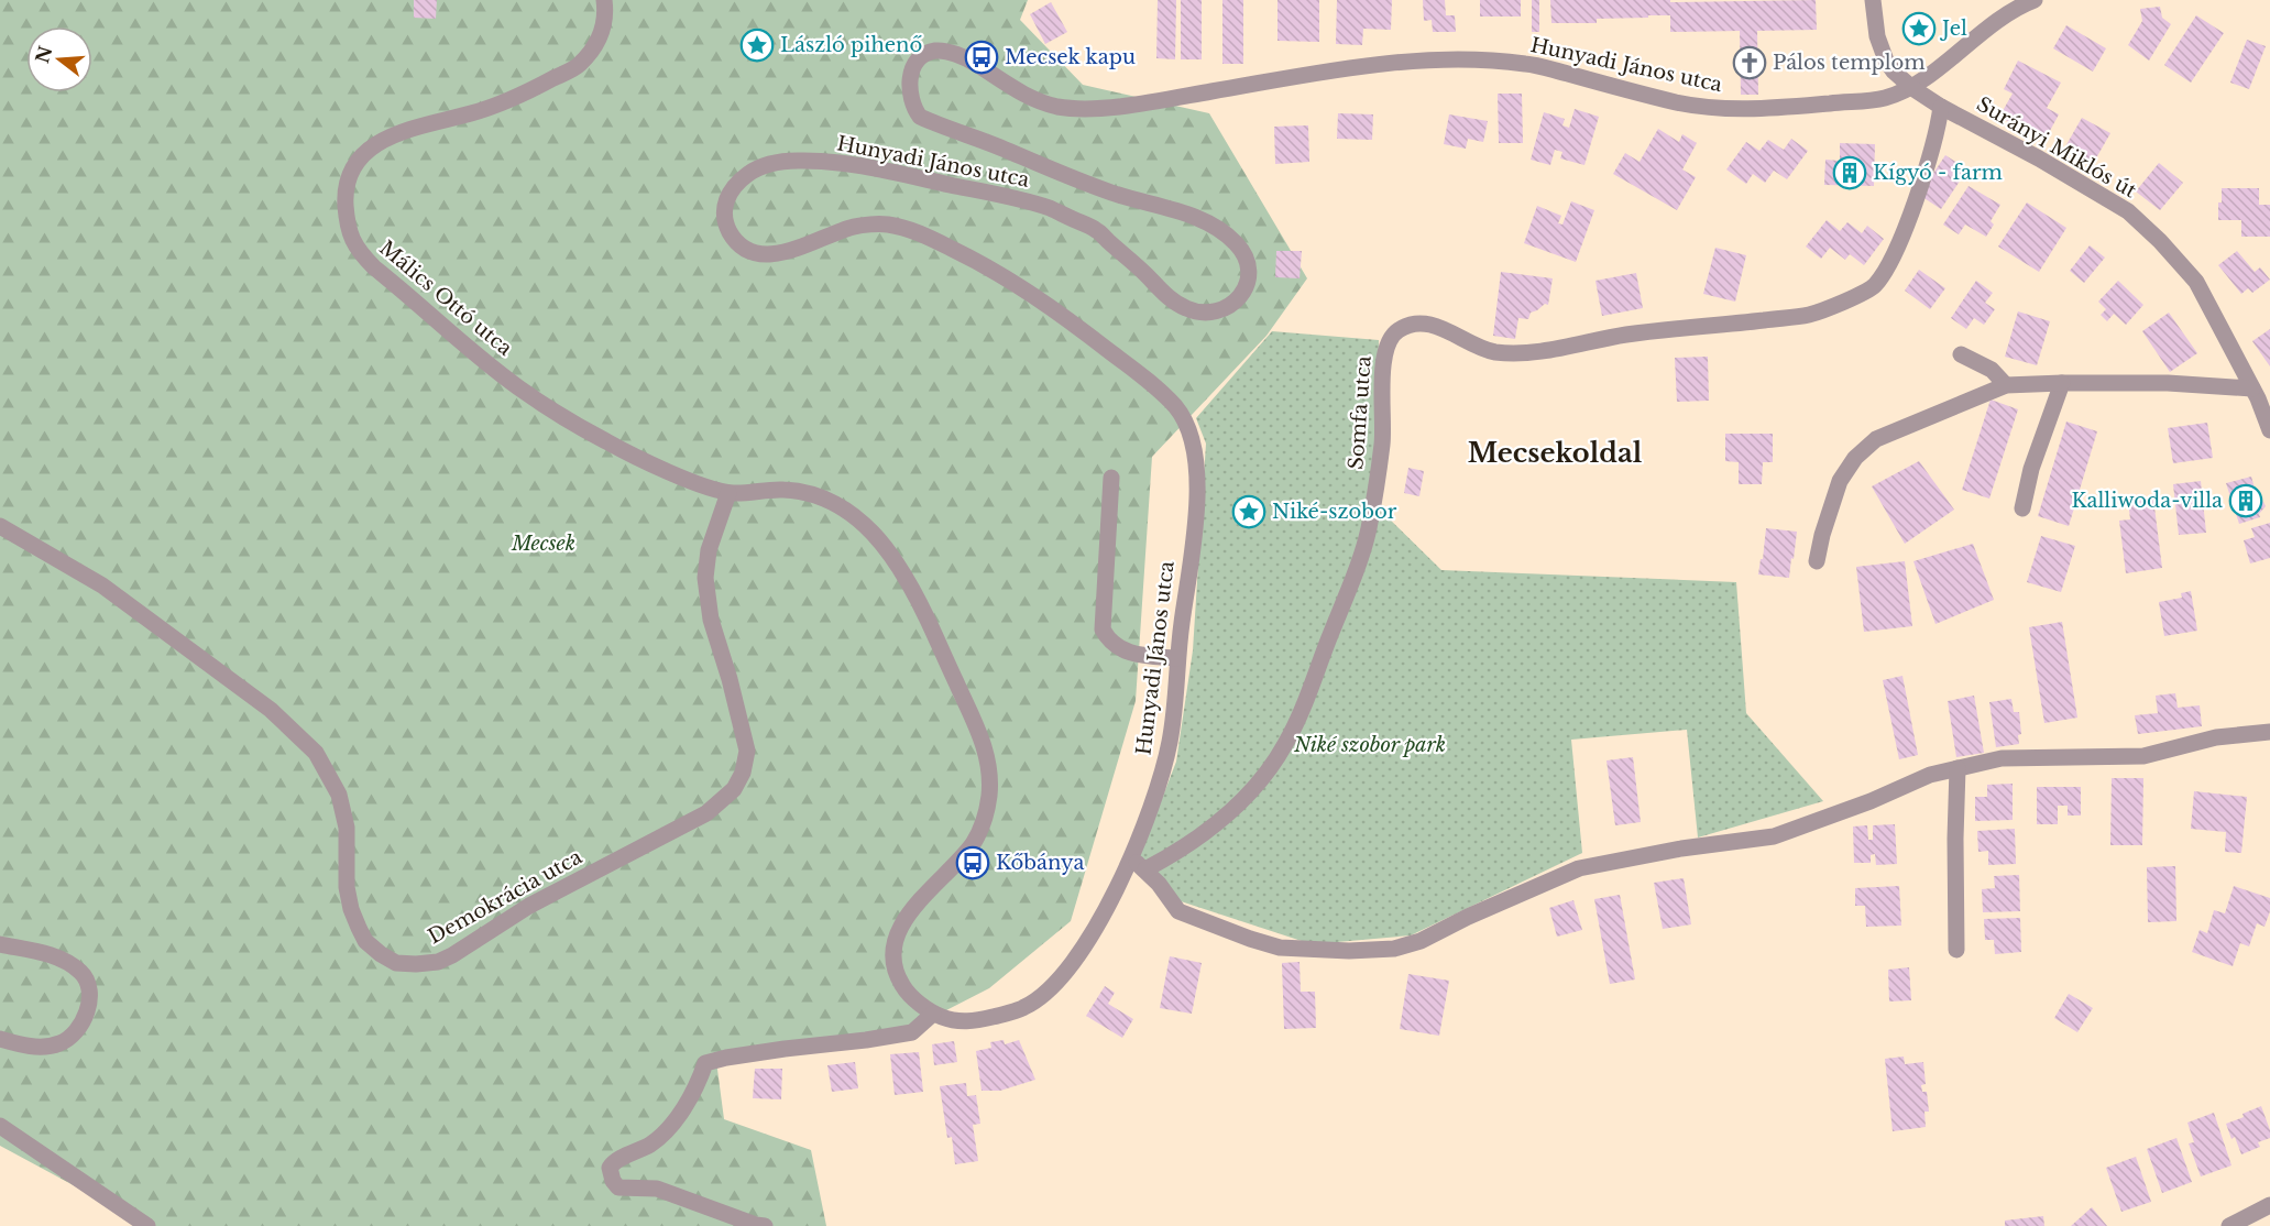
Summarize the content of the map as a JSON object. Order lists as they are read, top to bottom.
{
  "streets": {
    "street": [
      "Hunyadi János utca",
      "Surányi Miklós út",
      "Málics Ottó utca",
      "Somfa utca",
      "Demokrácia utca"
    ]
  },
  "crossings": [
    ["Hunyadi János utca", "Surányi Miklós út"],
    ["Hunyadi János utca", "Málics Ottó utca"],
    ["Hunyadi János utca", "Demokrácia utca"],
    ["Surányi Miklós út", "Somfa utca"],
    ["Málics Ottó utca", "Demokrácia utca"]
  ],
  "districts": ["Mecsekoldal"],
  "parks": ["Mecsek", "Niké szobor park"],
  "places": {
    "place": ["Jel", "László pihenő", "Niké-szobor"],
    "bus stop": ["Mecsek kapu", "Kőbánya"],
    "church": ["Pálos templom"],
    "building": ["Kígyó - farm", "Kalliwoda-villa"]
  },
  "north": "left"
}
